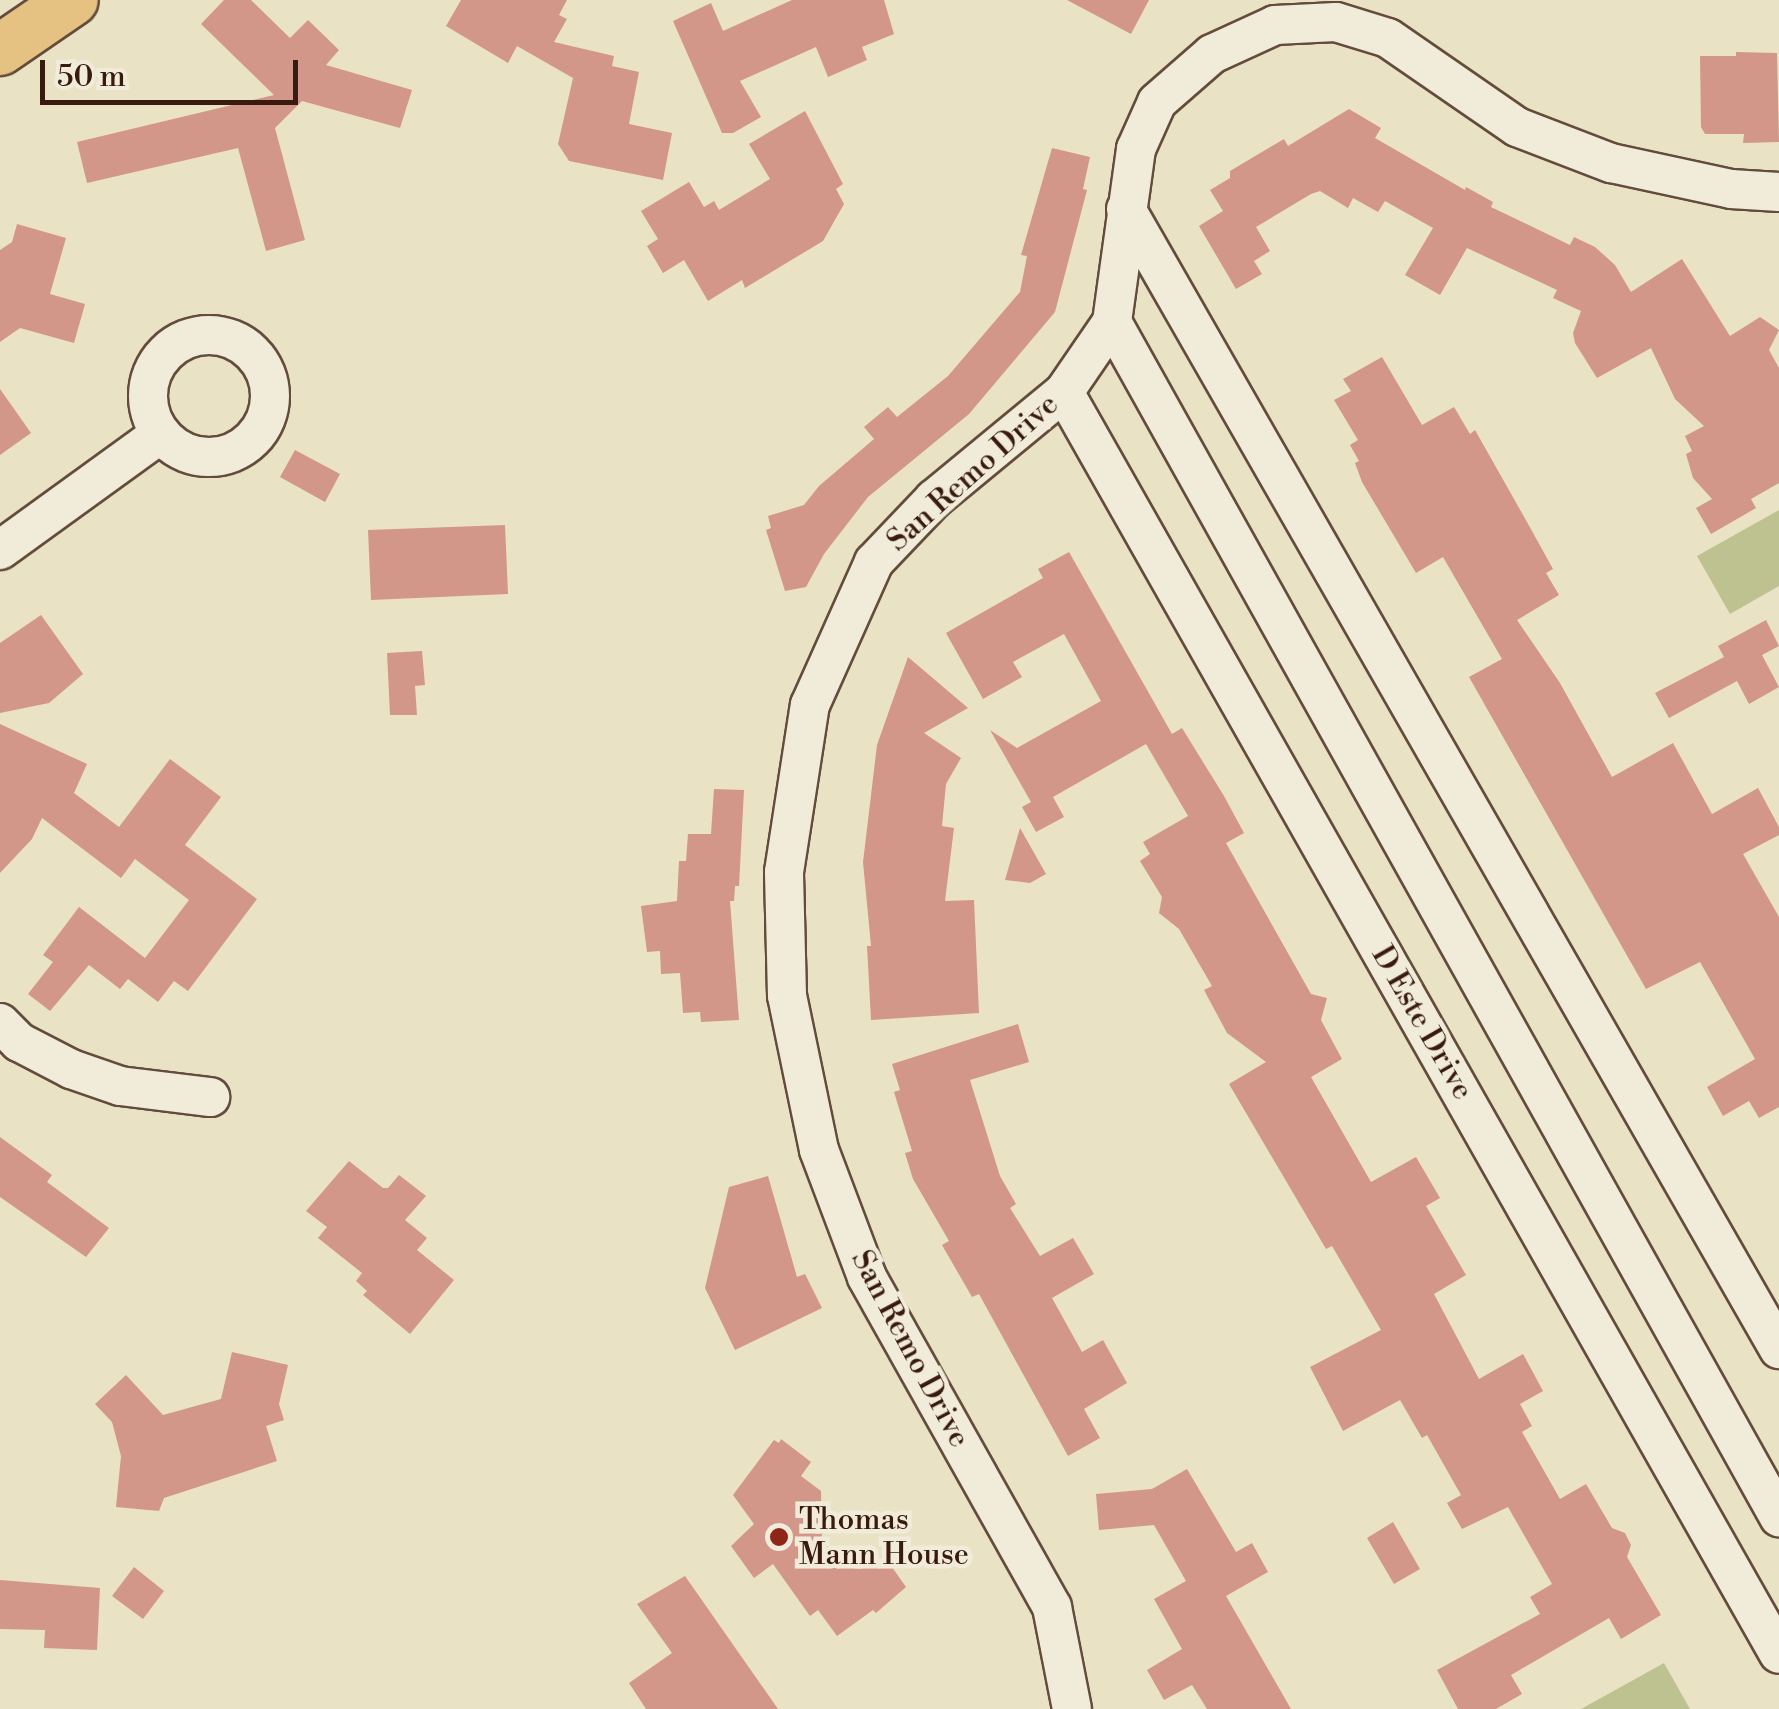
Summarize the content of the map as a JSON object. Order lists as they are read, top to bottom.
{
  "streets": {
    "street": ["San Remo Drive", "D Este Drive"]
  },
  "crossings": [
    ["San Remo Drive", "D Este Drive"]
  ],
  "places": ["Thomas Mann House"],
  "scale_bar": "50 m"
}
